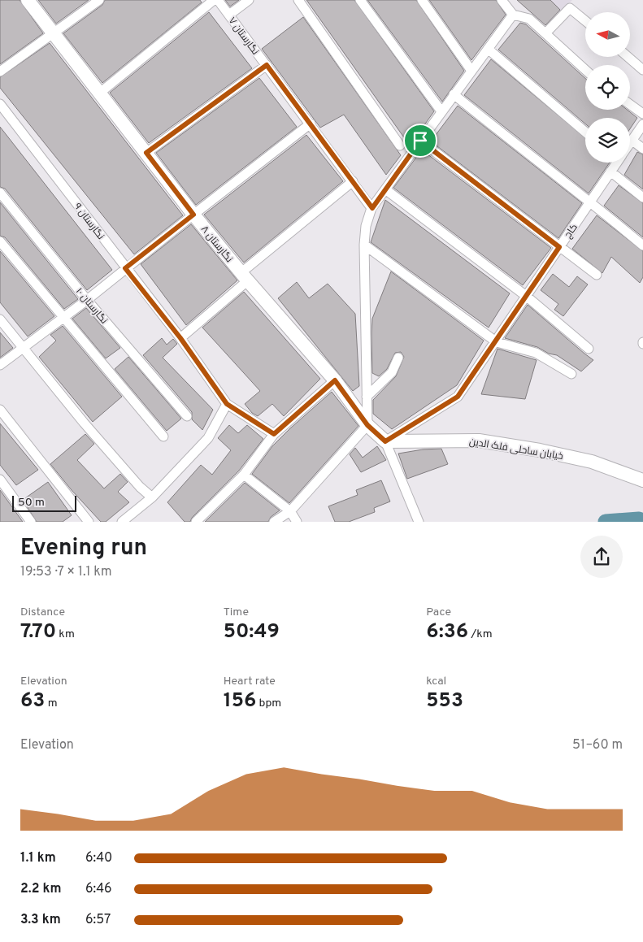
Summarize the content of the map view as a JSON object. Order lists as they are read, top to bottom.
{
  "streets": {
    "street": [
      "نگارستان ۷",
      "نگارستان ۹",
      "کاج",
      "نگارستان ۸",
      "نگارستان ۱۰",
      "خیابان ساحلی فلک الدین"
    ]
  },
  "crossings": [
    ["کاج", "نگارستان ۸"],
    ["کاج", "خیابان ساحلی فلک الدین"],
    ["نگارستان ۸", "خیابان ساحلی فلک الدین"]
  ],
  "scale_bar": "50 m",
  "north": "left",
  "page": {
    "scale": "50 m",
    "heading": ["Evening run", "19:53 · 7 × 1.1 km"],
    "stats": [
      ["Distance", "7.70 km"],
      ["Time", "50:49"],
      ["Pace", "6:36 /km"],
      ["Elevation", "63 m"],
      ["Heart rate", "156 bpm"],
      ["kcal", "553"]
    ],
    "chart": ["Elevation", "51–60 m"],
    "list": [
      {
        "name": "1.1 km",
        "note": "6:40"
      },
      {
        "name": "2.2 km",
        "note": "6:46"
      },
      {
        "name": "3.3 km",
        "note": "6:57"
      }
    ]
  }
}
